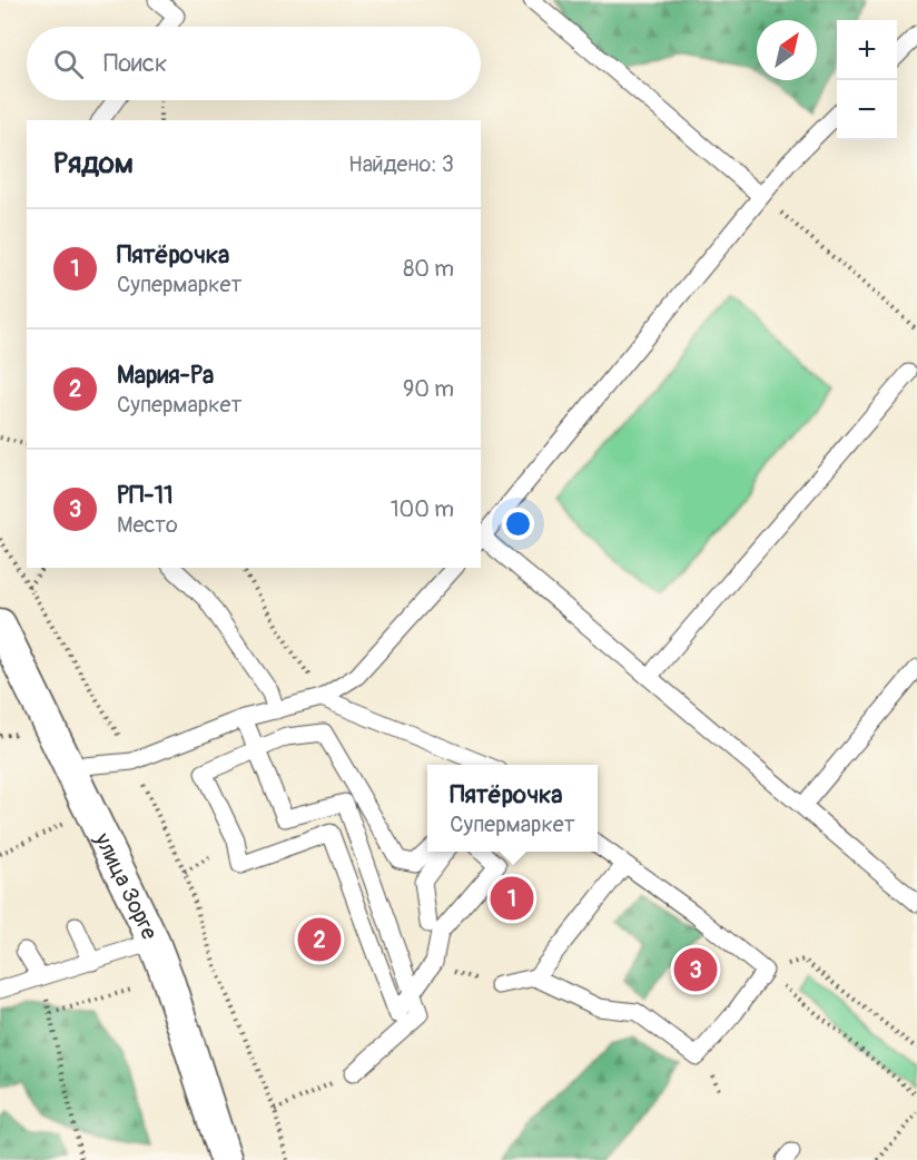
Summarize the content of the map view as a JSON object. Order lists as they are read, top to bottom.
{
  "streets": {
    "street": ["улица Зорге"]
  },
  "north": "top right",
  "page": {
    "map_buttons": ["+", "−"],
    "search": "Поиск",
    "heading": ["Рядом", "Найдено: 3"],
    "list": [
      {
        "mark": "1",
        "name": "Пятёрочка",
        "note": "Супермаркет",
        "value": "80 m"
      },
      {
        "mark": "2",
        "name": "Мария-Ра",
        "note": "Супермаркет",
        "value": "90 m"
      },
      {
        "mark": "3",
        "name": "РП-11",
        "note": "Место",
        "value": "100 m"
      }
    ],
    "popup": ["Пятёрочка", "Супермаркет"],
    "pins": ["1", "2", "3"]
  }
}
